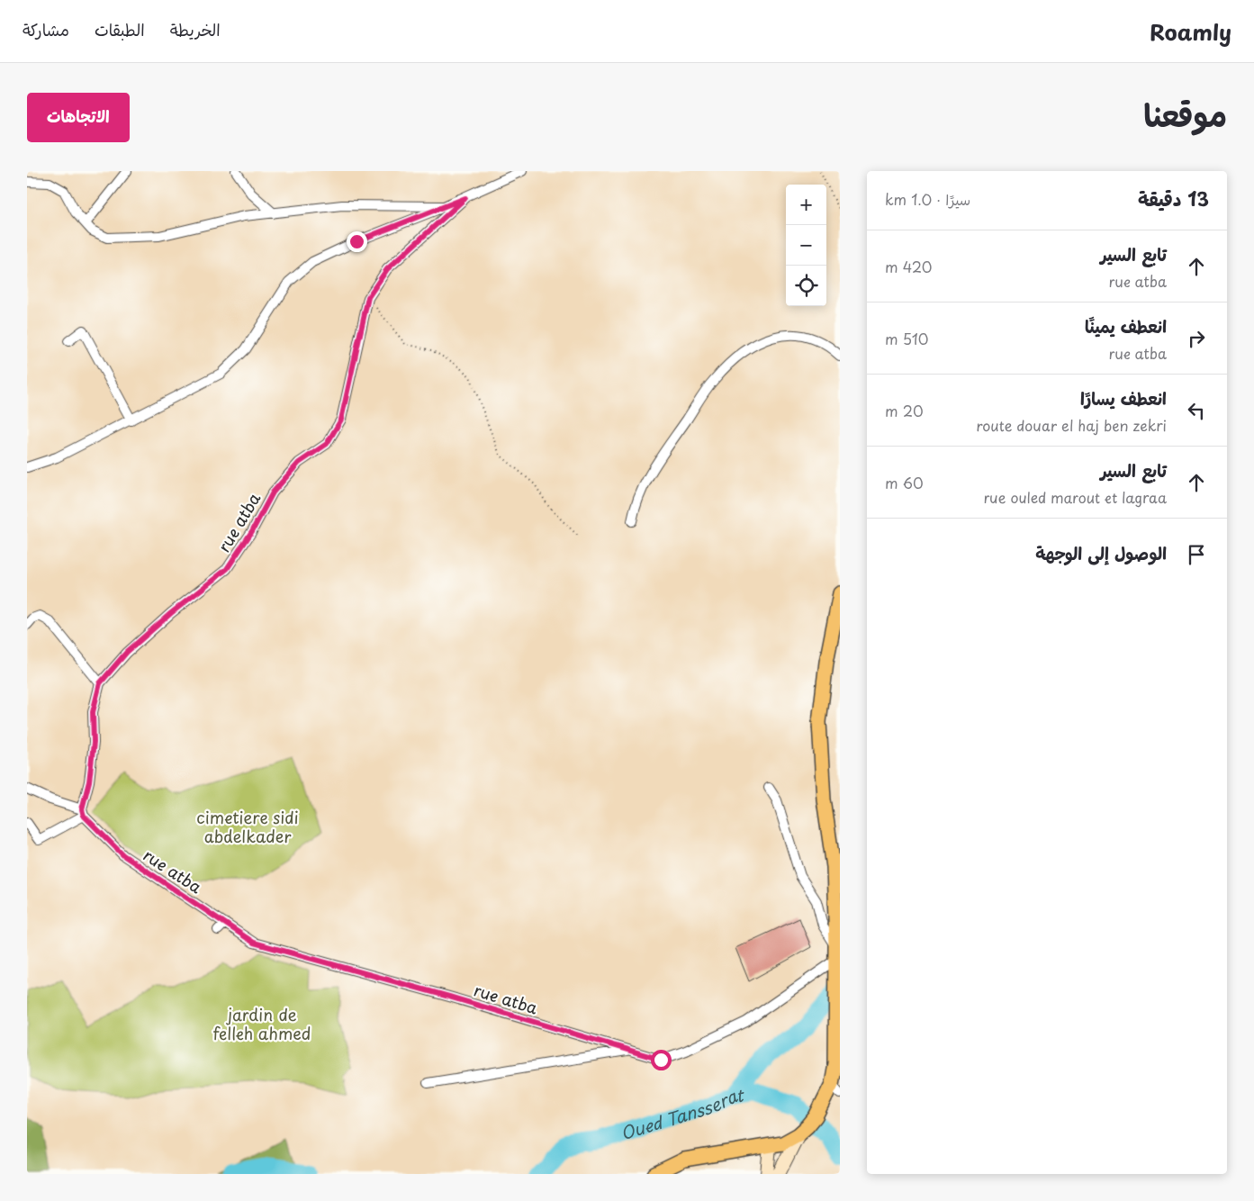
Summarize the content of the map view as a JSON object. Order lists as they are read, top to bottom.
{
  "streets": {
    "street": ["rue atba"]
  },
  "water": ["Oued Tansserat"],
  "parks": ["cimetiere sidi abdelkader", "jardin de felleh ahmed"],
  "page": {
    "header": "Roamly",
    "nav": ["الخريطة", "الطبقات", "مشاركة"],
    "title": "موقعنا",
    "buttons": "الاتجاهات",
    "heading": ["13 دقيقة", "سيرًا · 1.0 km"],
    "map_buttons": ["+", "−"],
    "list": [
      ["تابع السير", "rue atba", "420 m"],
      ["انعطف يمينًا", "rue atba", "510 m"],
      ["انعطف يسارًا", "route douar el haj ben zekri", "20 m"],
      ["تابع السير", "rue ouled marout et lagraa", "60 m"],
      "الوصول إلى الوجهة"
    ]
  }
}
